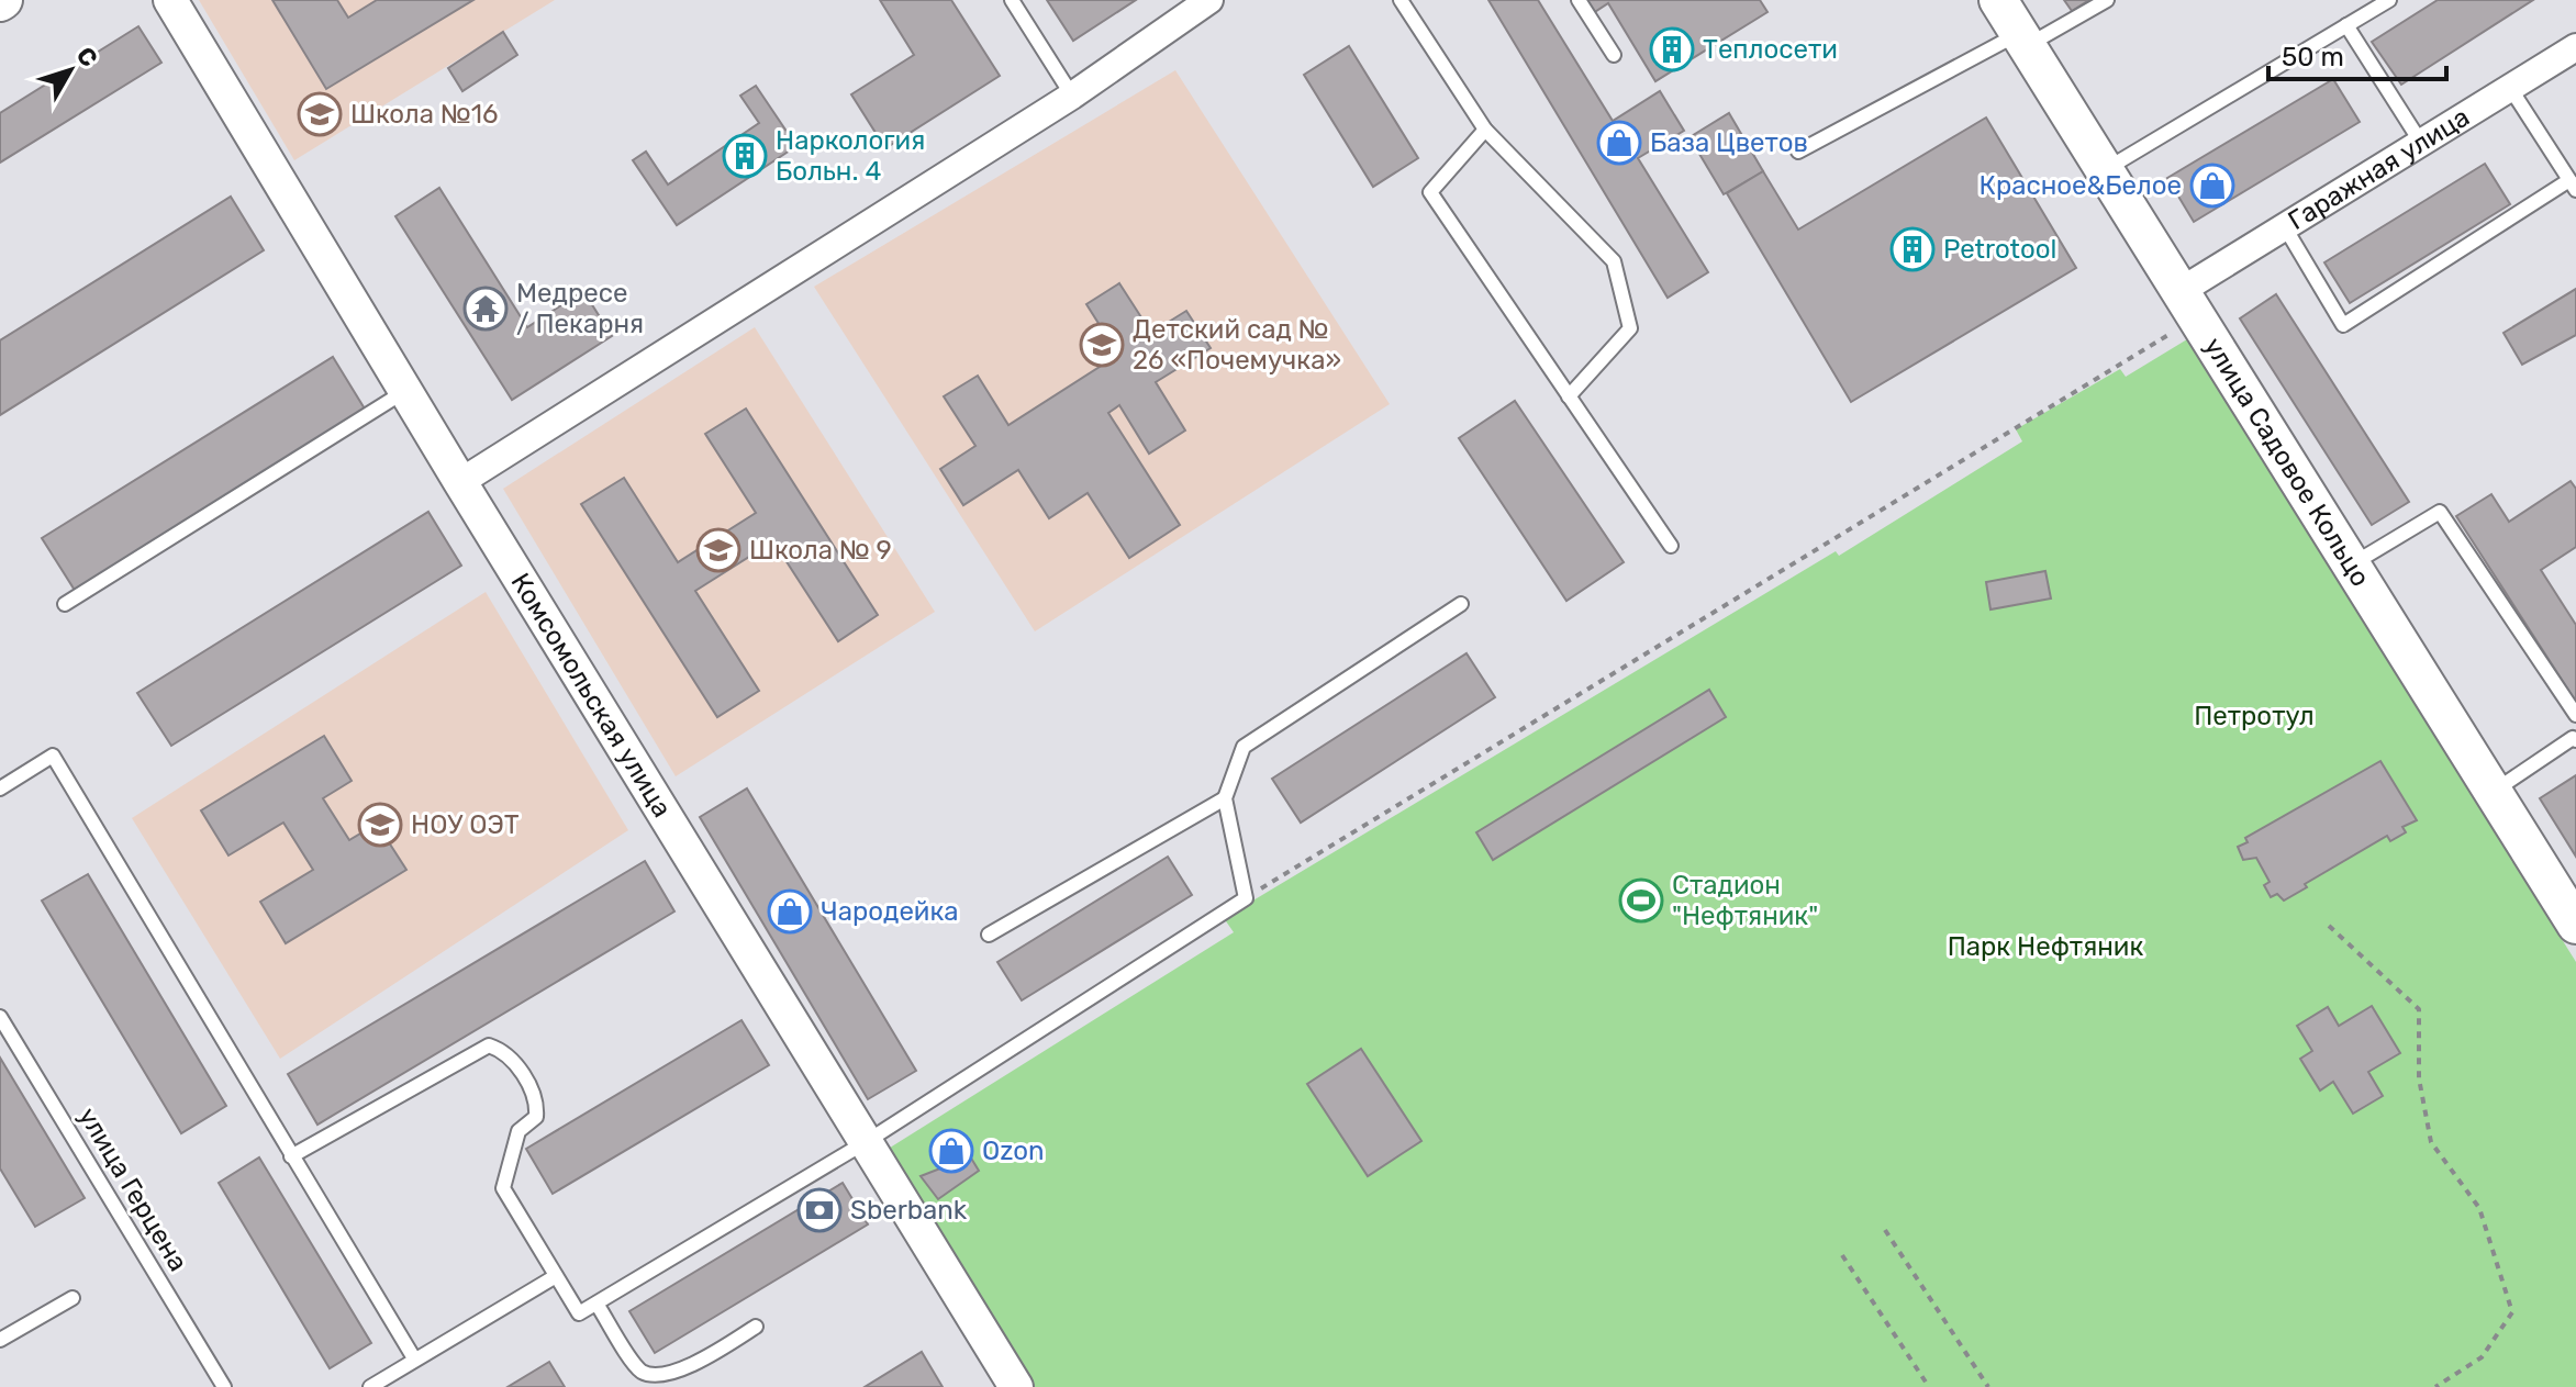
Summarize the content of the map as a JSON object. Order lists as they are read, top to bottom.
{
  "streets": {
    "main road": ["улица Садовое Кольцо"],
    "street": ["Гаражная улица", "Комсомольская улица"],
    "lane": ["улица Герцена"]
  },
  "crossings": [
    ["Гаражная улица", "улица Садовое Кольцо"]
  ],
  "parks": ["Петротул", "Парк Нефтяник"],
  "places": {
    "building": ["Теплосети", "Наркология Больн. 4", "Petrotool"],
    "school or university": [
      "Школа №16",
      "Детский сад № 26 «Почемучка»",
      "Школа № 9",
      "НОУ ОЭТ"
    ],
    "shop": [
      "База Цветов",
      "Красное&Белое",
      "Чародейка",
      "Ozon"
    ],
    "temple": ["Медресе / Пекарня"],
    "sports": ["Стадион \"Нефтяник\""],
    "bank": ["Sberbank"]
  },
  "scale_bar": "50 m",
  "north": "top right"
}
